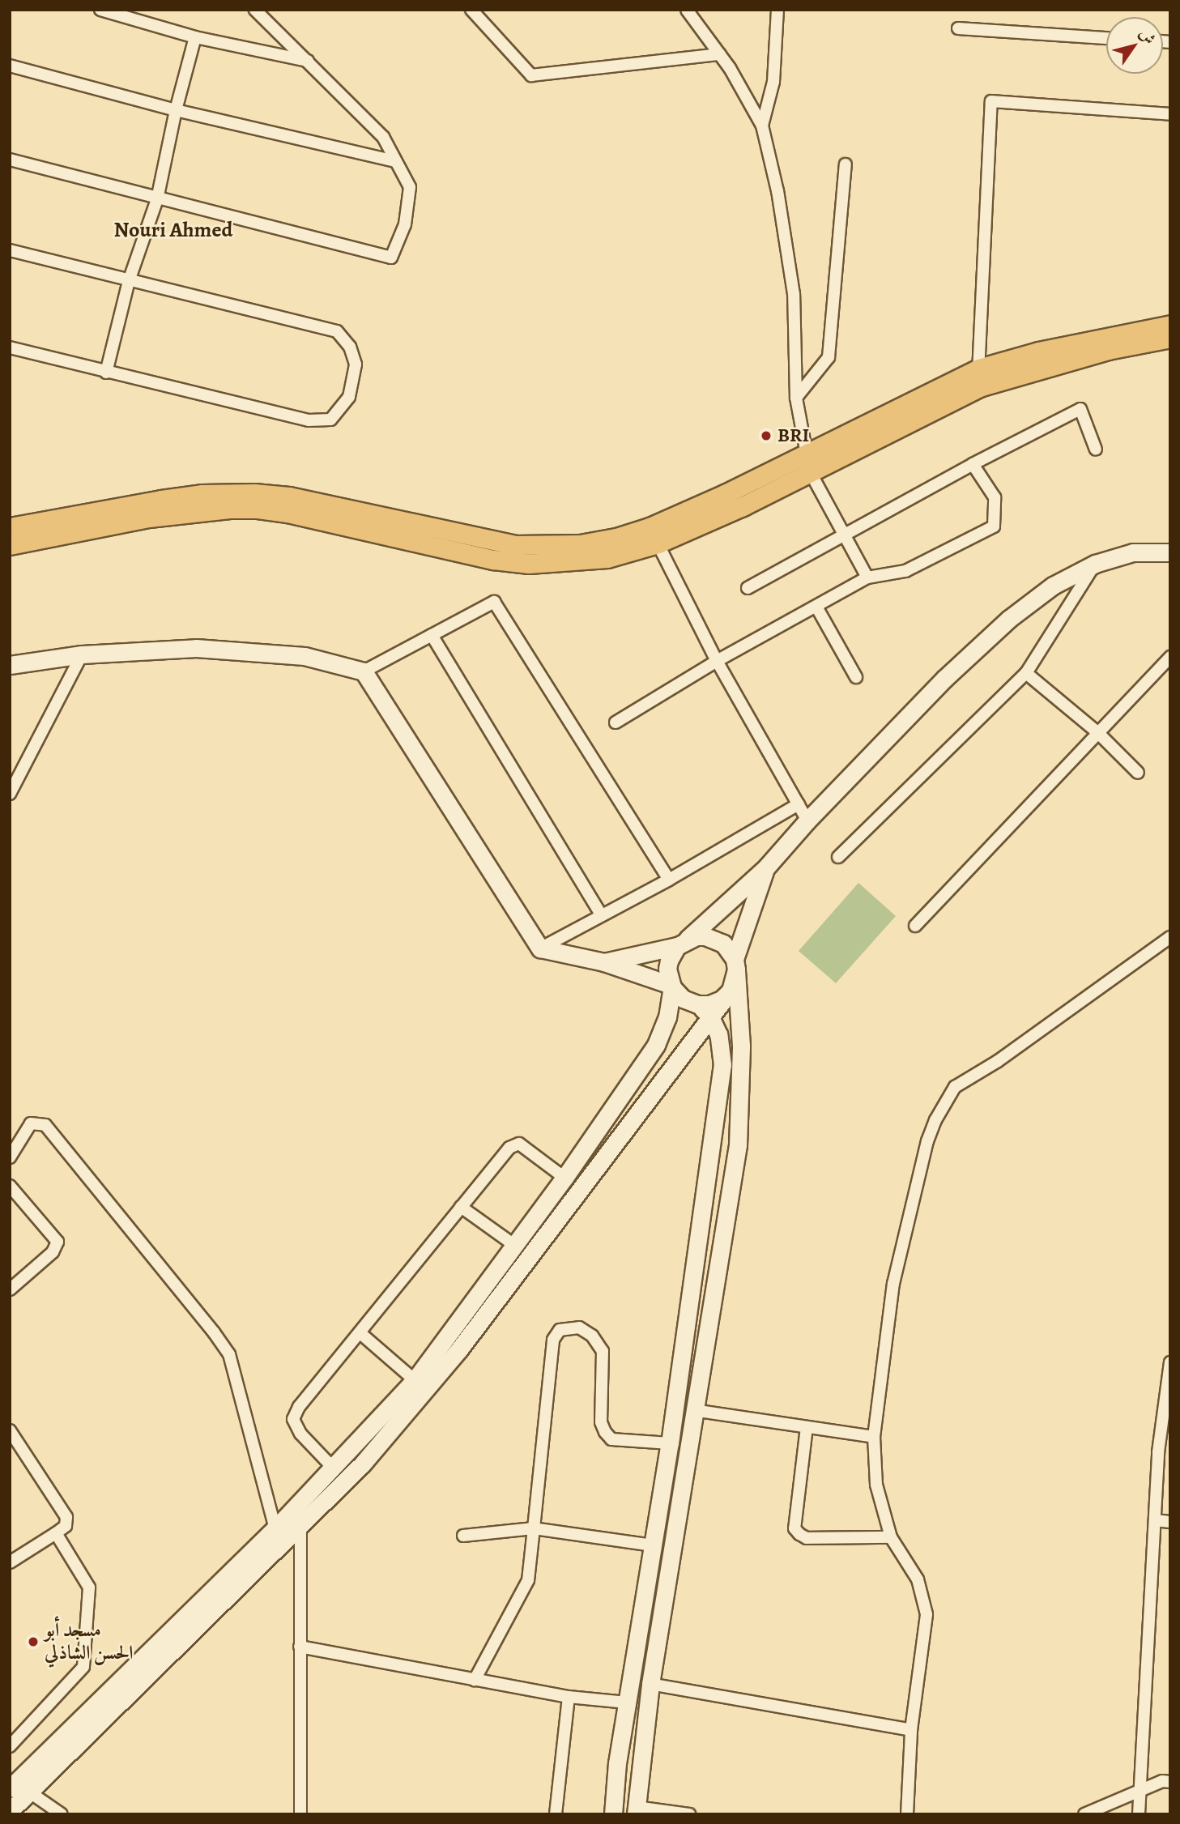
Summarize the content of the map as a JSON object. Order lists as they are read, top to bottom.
{
  "districts": ["Nouri Ahmed"],
  "places": ["BRI", "مسجد أبو الحسن الشاذلي"],
  "north": "top right"
}
